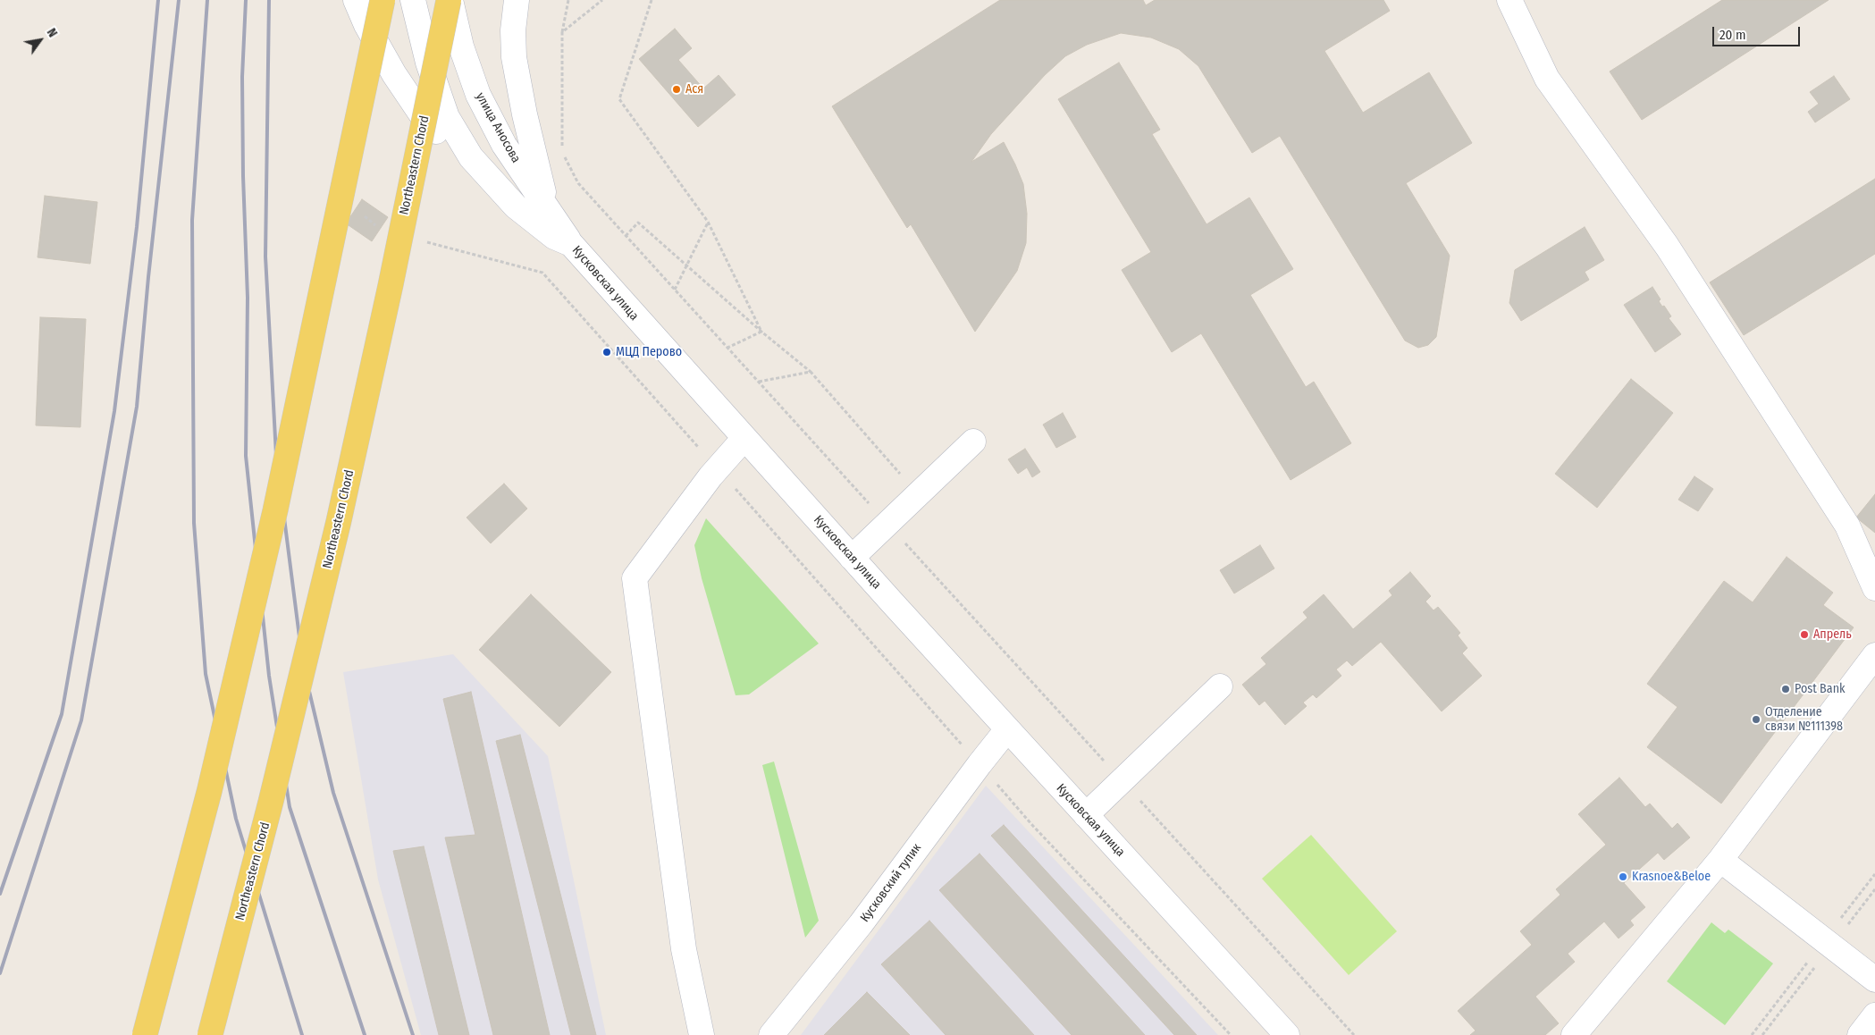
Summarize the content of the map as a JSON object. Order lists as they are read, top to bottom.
{
  "streets": {
    "main road": ["Northeastern Chord"],
    "street": ["улица Аносова", "Кусковская улица", "Кусковский тупик"]
  },
  "crossings": [
    ["улица Аносова", "Northeastern Chord"],
    ["улица Аносова", "Кусковская улица"],
    ["Кусковская улица", "Кусковский тупик"]
  ],
  "places": [
    "Ася",
    "МЦД Перово",
    "Апрель",
    "Post Bank",
    "Отделение связи №111398",
    "Krasnoe&Beloe"
  ],
  "scale_bar": "20 m",
  "north": "top right"
}
